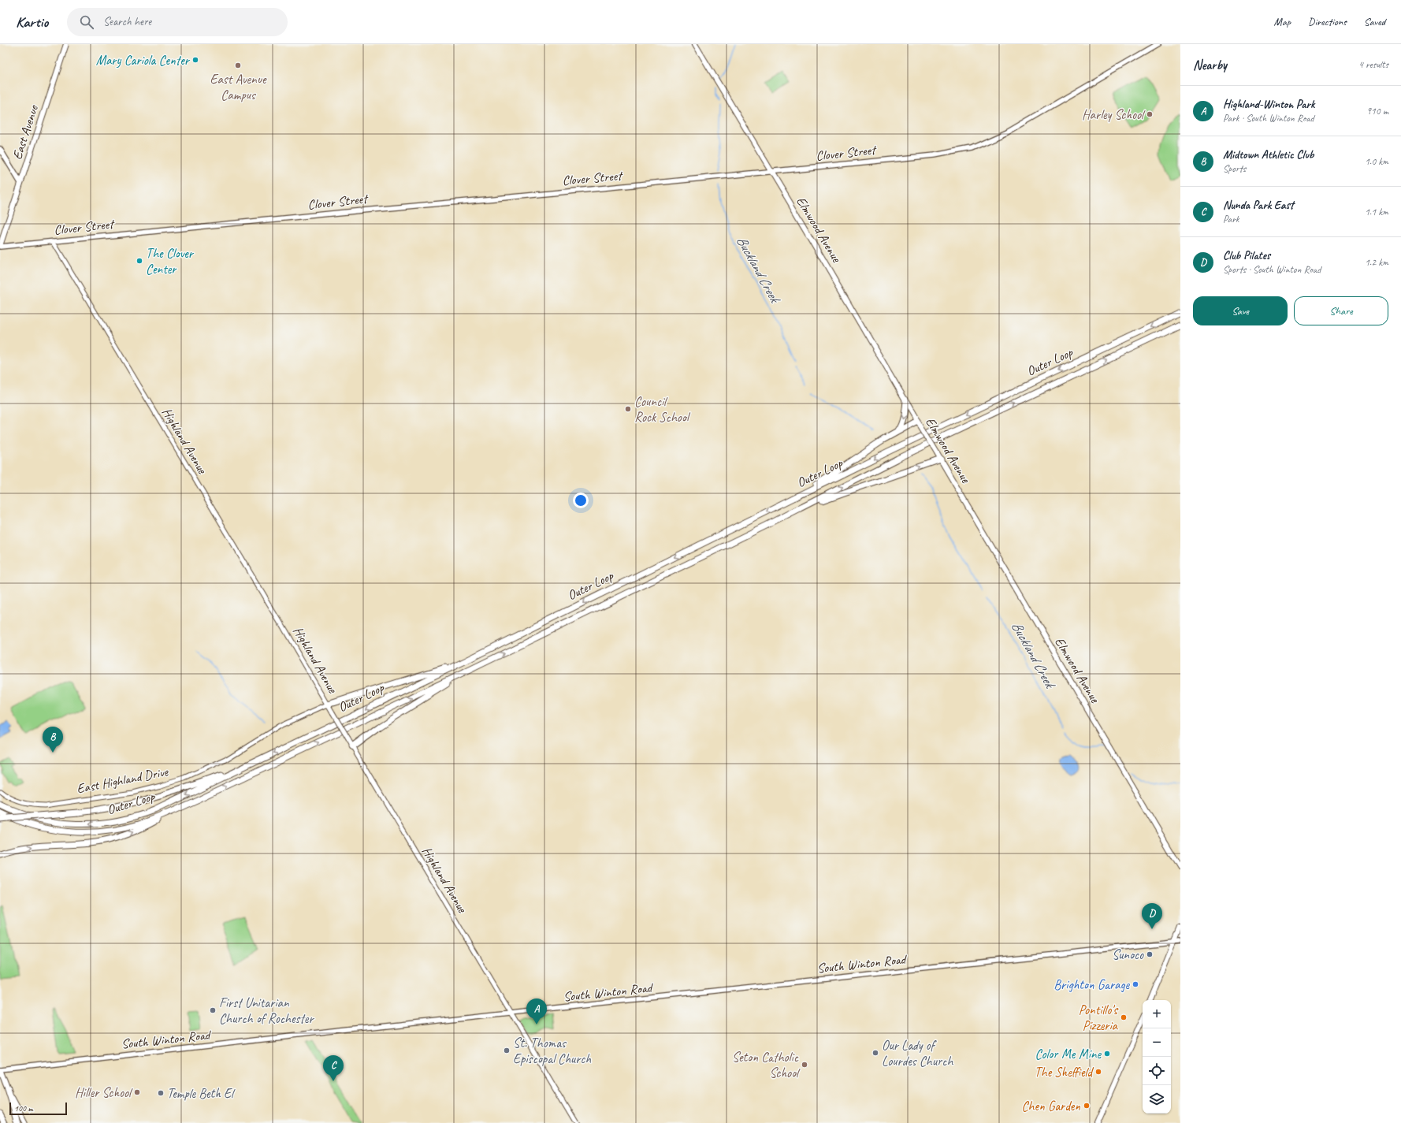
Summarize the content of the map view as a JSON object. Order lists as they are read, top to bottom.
{
  "streets": {
    "highway": ["Outer Loop"],
    "main road": [
      "East Avenue",
      "Clover Street",
      "Elmwood Avenue",
      "South Winton Road"
    ],
    "street": ["Highland Avenue", "East Highland Drive"]
  },
  "crossings": [
    ["East Avenue", "Clover Street"],
    ["Clover Street", "Elmwood Avenue"],
    ["Clover Street", "Highland Avenue"],
    ["Highland Avenue", "East Highland Drive"],
    ["Highland Avenue", "South Winton Road"]
  ],
  "water": ["Buckland Creek"],
  "places": [
    "Mary Cariola Center",
    "East Avenue Campus",
    "Harley School",
    "The Clover Center",
    "Council Rock School",
    "Sunoco",
    "Brighton Garage",
    "First Unitarian Church of Rochester",
    "Pontillo's Pizzeria",
    "St. Thomas Episcopal Church",
    "Our Lady of Lourdes Church",
    "Color Me Mine",
    "Seton Catholic School",
    "The Sheffield",
    "Hiller School",
    "Temple Beth El",
    "Chen Garden"
  ],
  "scale_bar": "100 m",
  "page": {
    "header": "Kartio",
    "search": "Search here",
    "nav": ["Map", "Directions", "Saved"],
    "heading": ["Nearby", "4 results"],
    "list": [
      {
        "mark": "A",
        "name": "Highland-Winton Park",
        "note": "Park · South Winton Road",
        "value": "910 m"
      },
      {
        "mark": "B",
        "name": "Midtown Athletic Club",
        "note": "Sports",
        "value": "1.0 km"
      },
      {
        "mark": "C",
        "name": "Nunda Park East",
        "note": "Park",
        "value": "1.1 km"
      },
      {
        "mark": "D",
        "name": "Club Pilates",
        "note": "Sports · South Winton Road",
        "value": "1.2 km"
      }
    ],
    "buttons": ["Save", "Share"],
    "pins": [
      "B",
      "D",
      "A",
      "C"
    ],
    "map_buttons": ["+", "−"],
    "scale": "100 m"
  }
}
